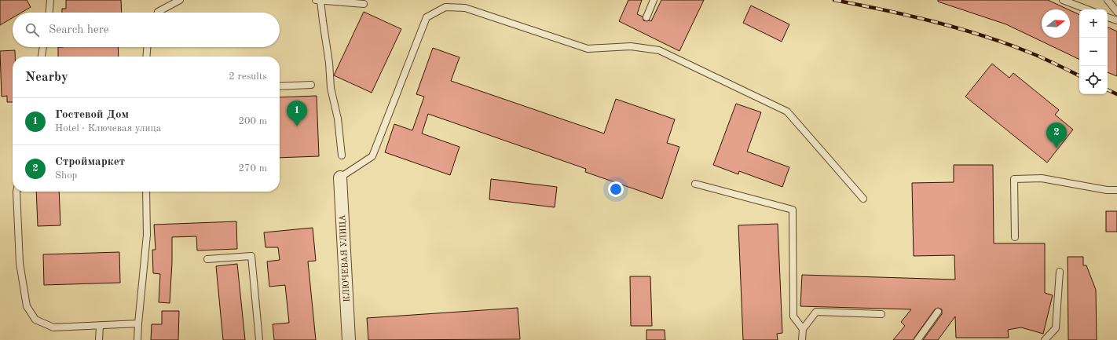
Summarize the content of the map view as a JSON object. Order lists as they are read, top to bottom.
{
  "streets": {
    "street": ["КЛЮЧЕВАЯ УЛИЦА"]
  },
  "north": "right",
  "page": {
    "map_buttons": ["+", "−"],
    "search": "Search here",
    "heading": ["Nearby", "2 results"],
    "list": [
      {
        "mark": "1",
        "name": "Гостевой Дом",
        "note": "Hotel · Ключевая улица",
        "value": "200 m"
      },
      {
        "mark": "2",
        "name": "Строймаркет",
        "note": "Shop",
        "value": "270 m"
      }
    ],
    "pins": ["1", "2"]
  }
}
